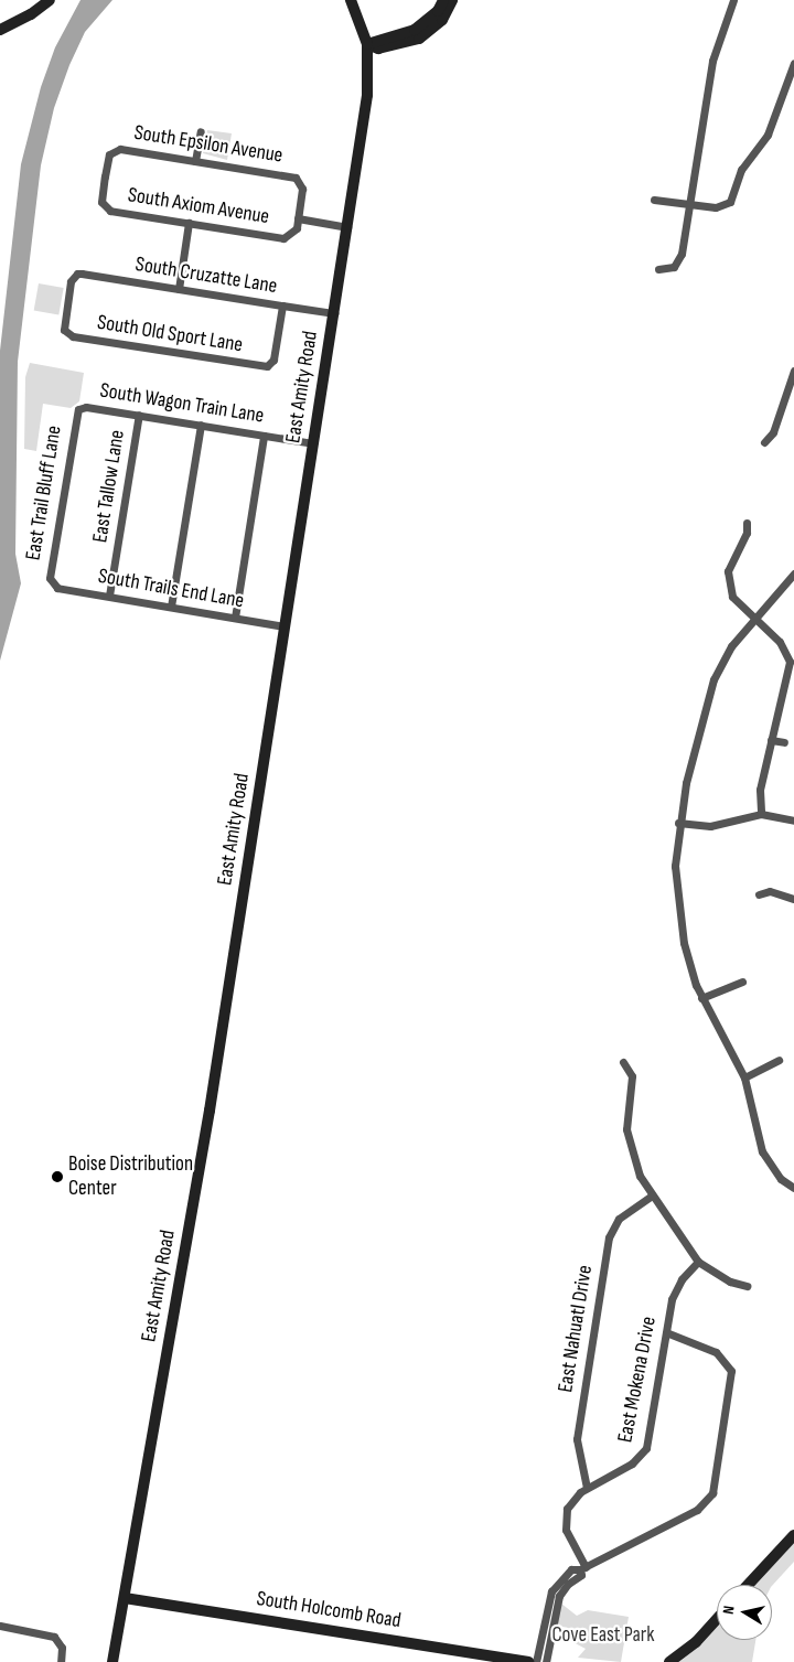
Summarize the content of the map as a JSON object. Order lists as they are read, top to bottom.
{
  "streets": {
    "street": [
      "South Epsilon Avenue",
      "South Axiom Avenue",
      "South Cruzatte Lane",
      "South Old Sport Lane",
      "East Amity Road",
      "South Wagon Train Lane",
      "East Tallow Lane",
      "East Trail Bluff Lane",
      "South Trails End Lane",
      "East Nahuatl Drive",
      "East Mokena Drive",
      "South Holcomb Road"
    ]
  },
  "crossings": [
    ["South Epsilon Avenue", "South Axiom Avenue"],
    ["South Cruzatte Lane", "South Old Sport Lane"],
    ["South Cruzatte Lane", "East Amity Road"],
    ["East Amity Road", "South Wagon Train Lane"],
    ["East Amity Road", "South Trails End Lane"],
    ["East Amity Road", "South Holcomb Road"],
    ["South Wagon Train Lane", "East Tallow Lane"],
    ["South Wagon Train Lane", "East Trail Bluff Lane"],
    ["East Tallow Lane", "South Trails End Lane"],
    ["East Trail Bluff Lane", "South Trails End Lane"],
    ["East Nahuatl Drive", "East Mokena Drive"]
  ],
  "parks": ["Cove East Park"],
  "places": ["Boise Distribution Center"],
  "north": "left"
}
